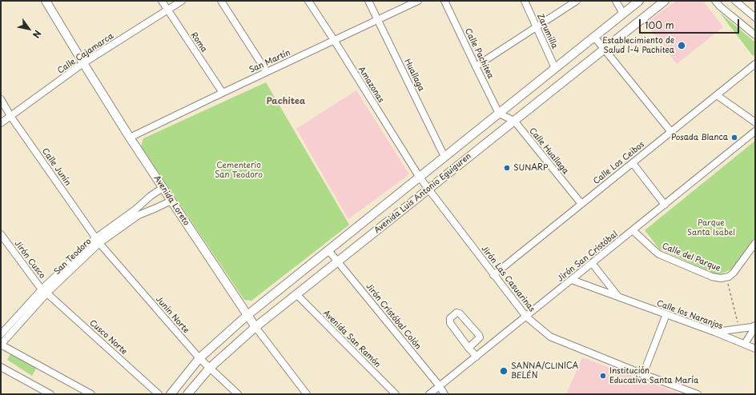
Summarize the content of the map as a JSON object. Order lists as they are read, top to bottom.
{
  "streets": {
    "main road": ["Avenida Luis Antonio Eguiguren", "Avenida Loreto"],
    "street": [
      "Zarumilla",
      "Roma",
      "Calle Cajamarca",
      "Calle Pachitea",
      "San Martín",
      "Huallaga",
      "Amazonas",
      "Calle Huallaga",
      "Calle Los Ceibos",
      "Calle Junín",
      "San Teodoro",
      "Jirón San Cristóbal",
      "Calle del Parque",
      "Jirón Cusco",
      "Jirón Las Casuarinas",
      "Junín Norte",
      "Calle los Naranjos",
      "Jirón Cristóbal Colón",
      "Cusco Norte",
      "Avenida San Ramón"
    ]
  },
  "crossings": [
    ["Zarumilla", "Avenida Luis Antonio Eguiguren"],
    ["Roma", "Calle Cajamarca"],
    ["Roma", "San Martín"],
    ["Calle Cajamarca", "Calle Junín"],
    ["Calle Cajamarca", "Avenida Loreto"],
    ["Calle Pachitea", "Calle Huallaga"],
    ["Calle Pachitea", "Avenida Luis Antonio Eguiguren"],
    ["San Martín", "Huallaga"],
    ["San Martín", "Amazonas"],
    ["San Martín", "Avenida Loreto"],
    ["Huallaga", "Avenida Luis Antonio Eguiguren"],
    ["Amazonas", "Avenida Luis Antonio Eguiguren"],
    ["Amazonas", "Jirón Las Casuarinas"],
    ["Calle Huallaga", "Calle Los Ceibos"],
    ["Calle Huallaga", "Avenida Luis Antonio Eguiguren"],
    ["Calle Los Ceibos", "Jirón Las Casuarinas"],
    ["Calle Junín", "San Teodoro"],
    ["Calle Junín", "Junín Norte"],
    ["Avenida Luis Antonio Eguiguren", "Avenida Loreto"],
    ["Avenida Luis Antonio Eguiguren", "Jirón Las Casuarinas"],
    ["Avenida Luis Antonio Eguiguren", "Junín Norte"],
    ["Avenida Luis Antonio Eguiguren", "Jirón Cristóbal Colón"],
    ["Avenida Luis Antonio Eguiguren", "Avenida San Ramón"],
    ["Avenida Loreto", "San Teodoro"],
    ["San Teodoro", "Jirón Cusco"],
    ["San Teodoro", "Junín Norte"],
    ["San Teodoro", "Cusco Norte"],
    ["Jirón San Cristóbal", "Calle del Parque"],
    ["Jirón San Cristóbal", "Jirón Las Casuarinas"],
    ["Jirón San Cristóbal", "Calle los Naranjos"],
    ["Jirón San Cristóbal", "Jirón Cristóbal Colón"],
    ["Jirón Cusco", "Cusco Norte"]
  ],
  "districts": ["Pachitea"],
  "parks": ["Cementerio San Teodoro", "Parque Santa Isabel"],
  "places": [
    "Establecimiento de Salud I-4 Pachitea",
    "Posada Blanca",
    "SUNARP",
    "SANNA/CLINICA BELÉN",
    "Institución Educativa Santa María"
  ],
  "scale_bar": "100 m",
  "north": "bottom right"
}
